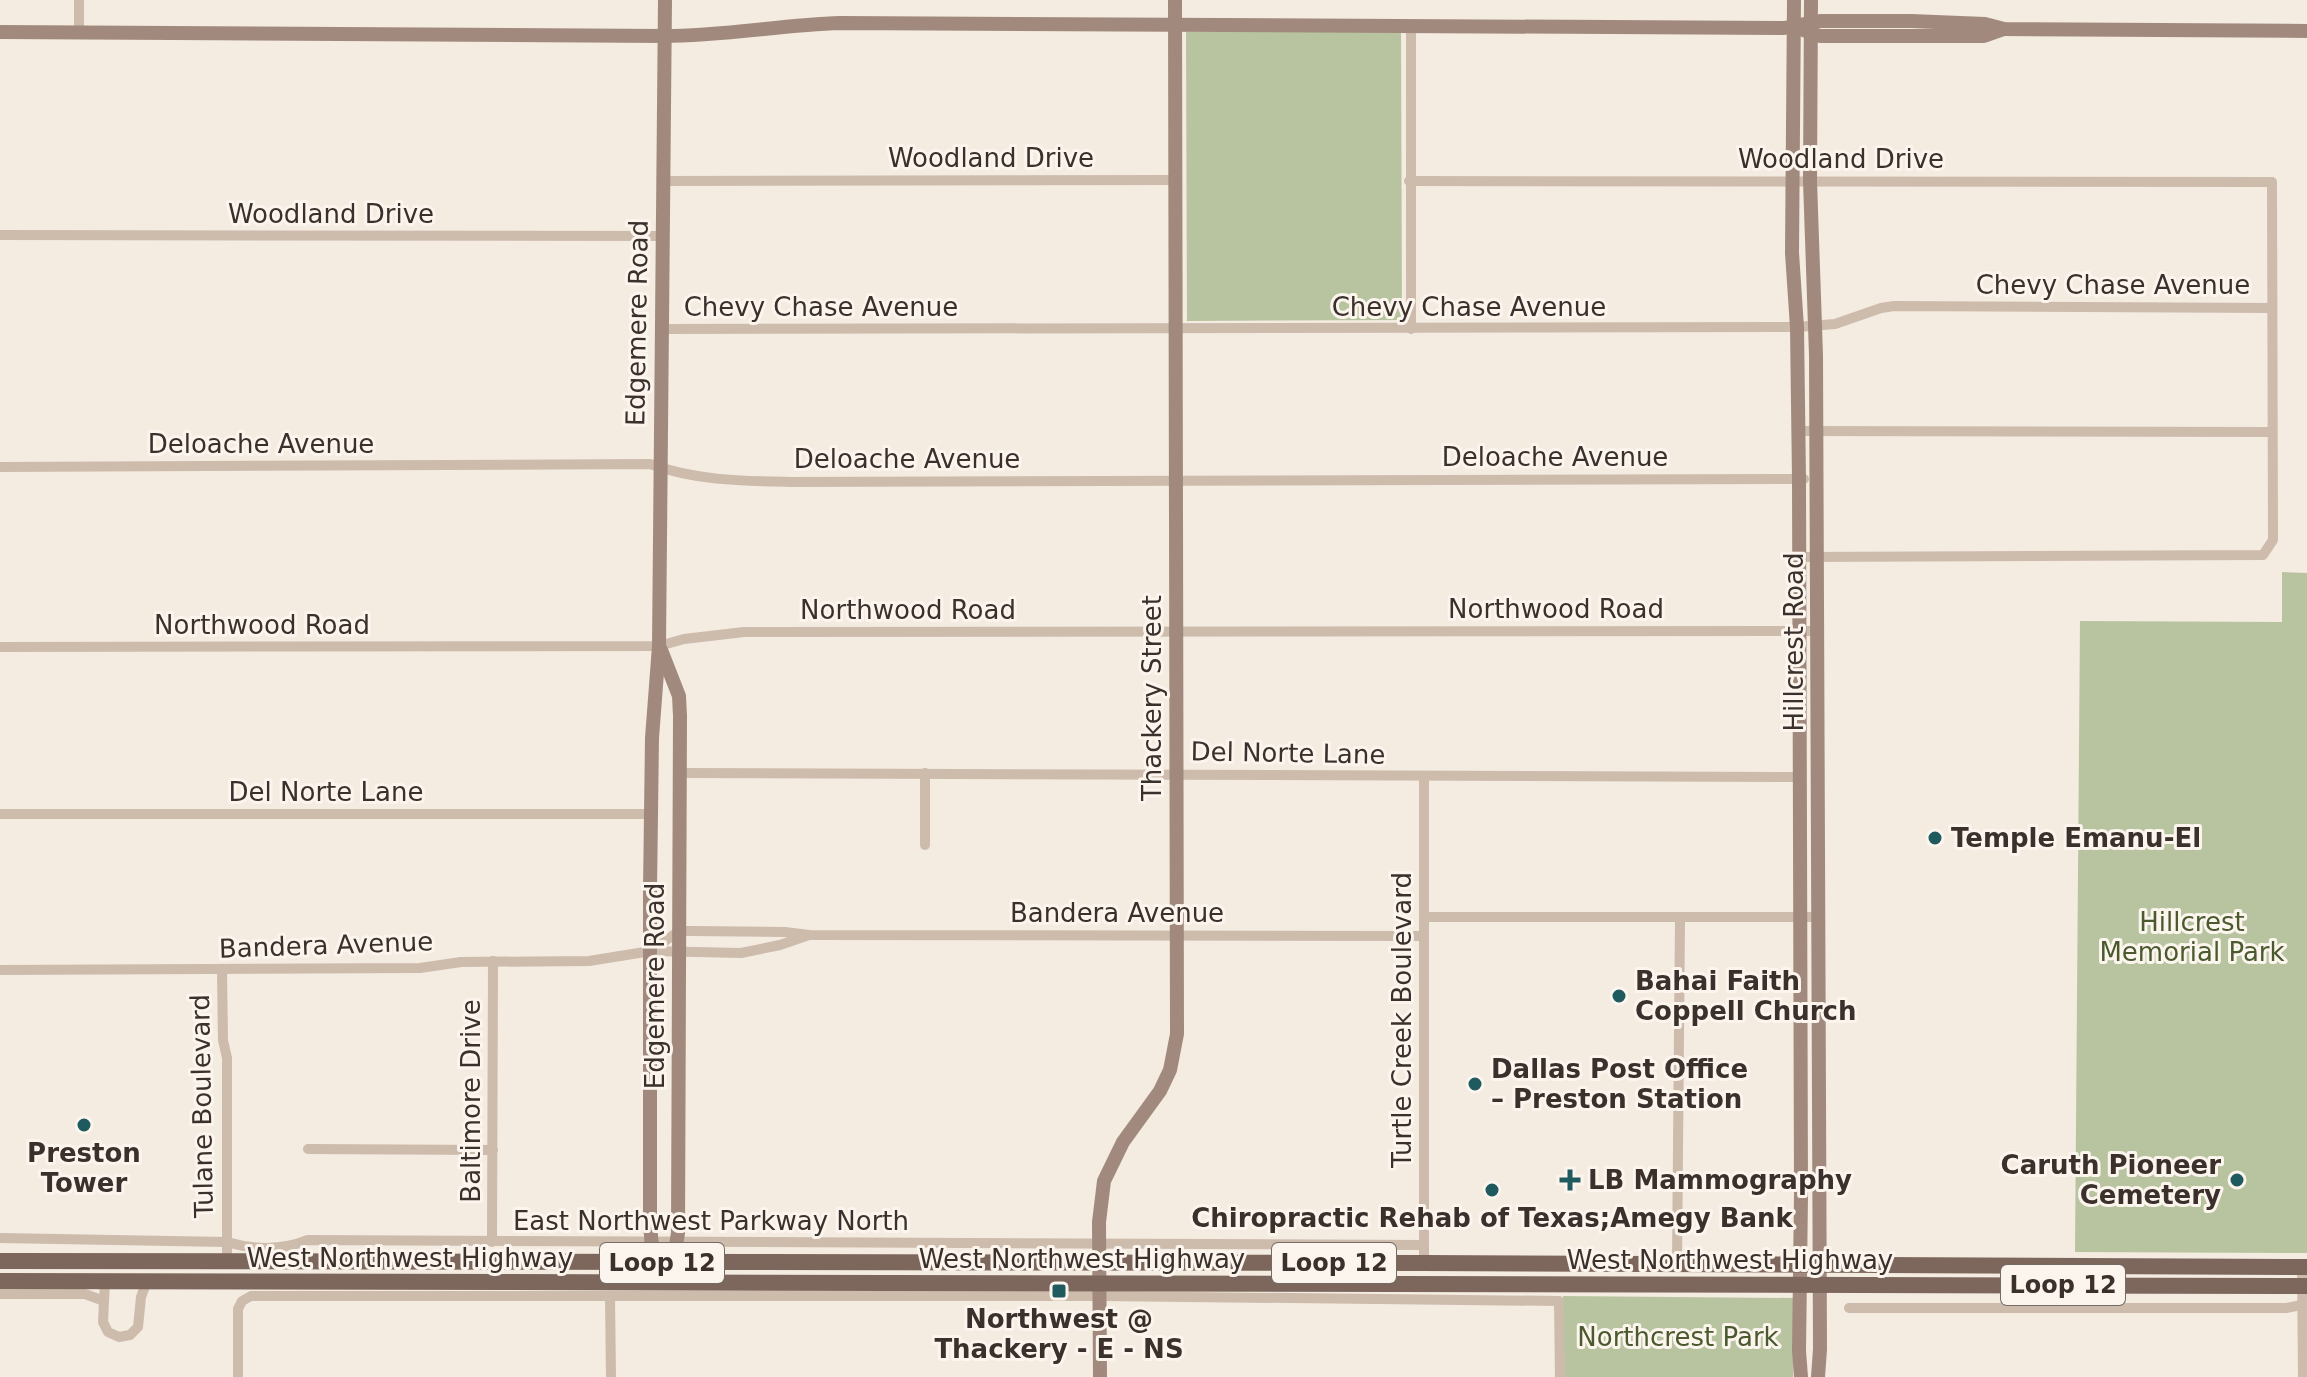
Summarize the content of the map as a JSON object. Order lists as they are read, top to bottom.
{
  "streets": {
    "main road": ["West Northwest Highway", "Loop 12"],
    "street": [
      "Woodland Drive",
      "Chevy Chase Avenue",
      "Edgemere Road",
      "Deloache Avenue",
      "Northwood Road",
      "Hillcrest Road",
      "Thackery Street",
      "Del Norte Lane",
      "Bandera Avenue",
      "Turtle Creek Boulevard",
      "Baltimore Drive",
      "Tulane Boulevard",
      "East Northwest Parkway North"
    ]
  },
  "crossings": [
    ["Woodland Drive", "Chevy Chase Avenue"],
    ["Woodland Drive", "Edgemere Road"],
    ["Woodland Drive", "Hillcrest Road"],
    ["Woodland Drive", "Thackery Street"],
    ["Chevy Chase Avenue", "Edgemere Road"],
    ["Chevy Chase Avenue", "Hillcrest Road"],
    ["Chevy Chase Avenue", "Thackery Street"],
    ["Edgemere Road", "Deloache Avenue"],
    ["Edgemere Road", "Northwood Road"],
    ["Edgemere Road", "Del Norte Lane"],
    ["Edgemere Road", "Bandera Avenue"],
    ["Edgemere Road", "East Northwest Parkway North"],
    ["Edgemere Road", "West Northwest Highway"],
    ["Deloache Avenue", "Hillcrest Road"],
    ["Deloache Avenue", "Thackery Street"],
    ["Northwood Road", "Hillcrest Road"],
    ["Northwood Road", "Thackery Street"],
    ["Hillcrest Road", "Del Norte Lane"],
    ["Hillcrest Road", "West Northwest Highway"],
    ["Thackery Street", "Del Norte Lane"],
    ["Thackery Street", "Bandera Avenue"],
    ["Thackery Street", "East Northwest Parkway North"],
    ["Thackery Street", "West Northwest Highway"],
    ["Del Norte Lane", "Turtle Creek Boulevard"],
    ["Bandera Avenue", "Turtle Creek Boulevard"],
    ["Bandera Avenue", "Baltimore Drive"],
    ["Bandera Avenue", "Tulane Boulevard"],
    ["Turtle Creek Boulevard", "East Northwest Parkway North"],
    ["Turtle Creek Boulevard", "West Northwest Highway"],
    ["Baltimore Drive", "East Northwest Parkway North"],
    ["Tulane Boulevard", "East Northwest Parkway North"],
    ["Tulane Boulevard", "West Northwest Highway"]
  ],
  "parks": ["Hillcrest Memorial Park", "Northcrest Park"],
  "places": {
    "other": [
      "Temple Emanu-El",
      "Bahai Faith Coppell Church",
      "Dallas Post Office – Preston Station",
      "Preston Tower",
      "Caruth Pioneer Cemetery",
      "Chiropractic Rehab of Texas;Amegy Bank"
    ],
    "health": ["LB Mammography"],
    "transit": ["Northwest @ Thackery - E - NS"]
  }
}
